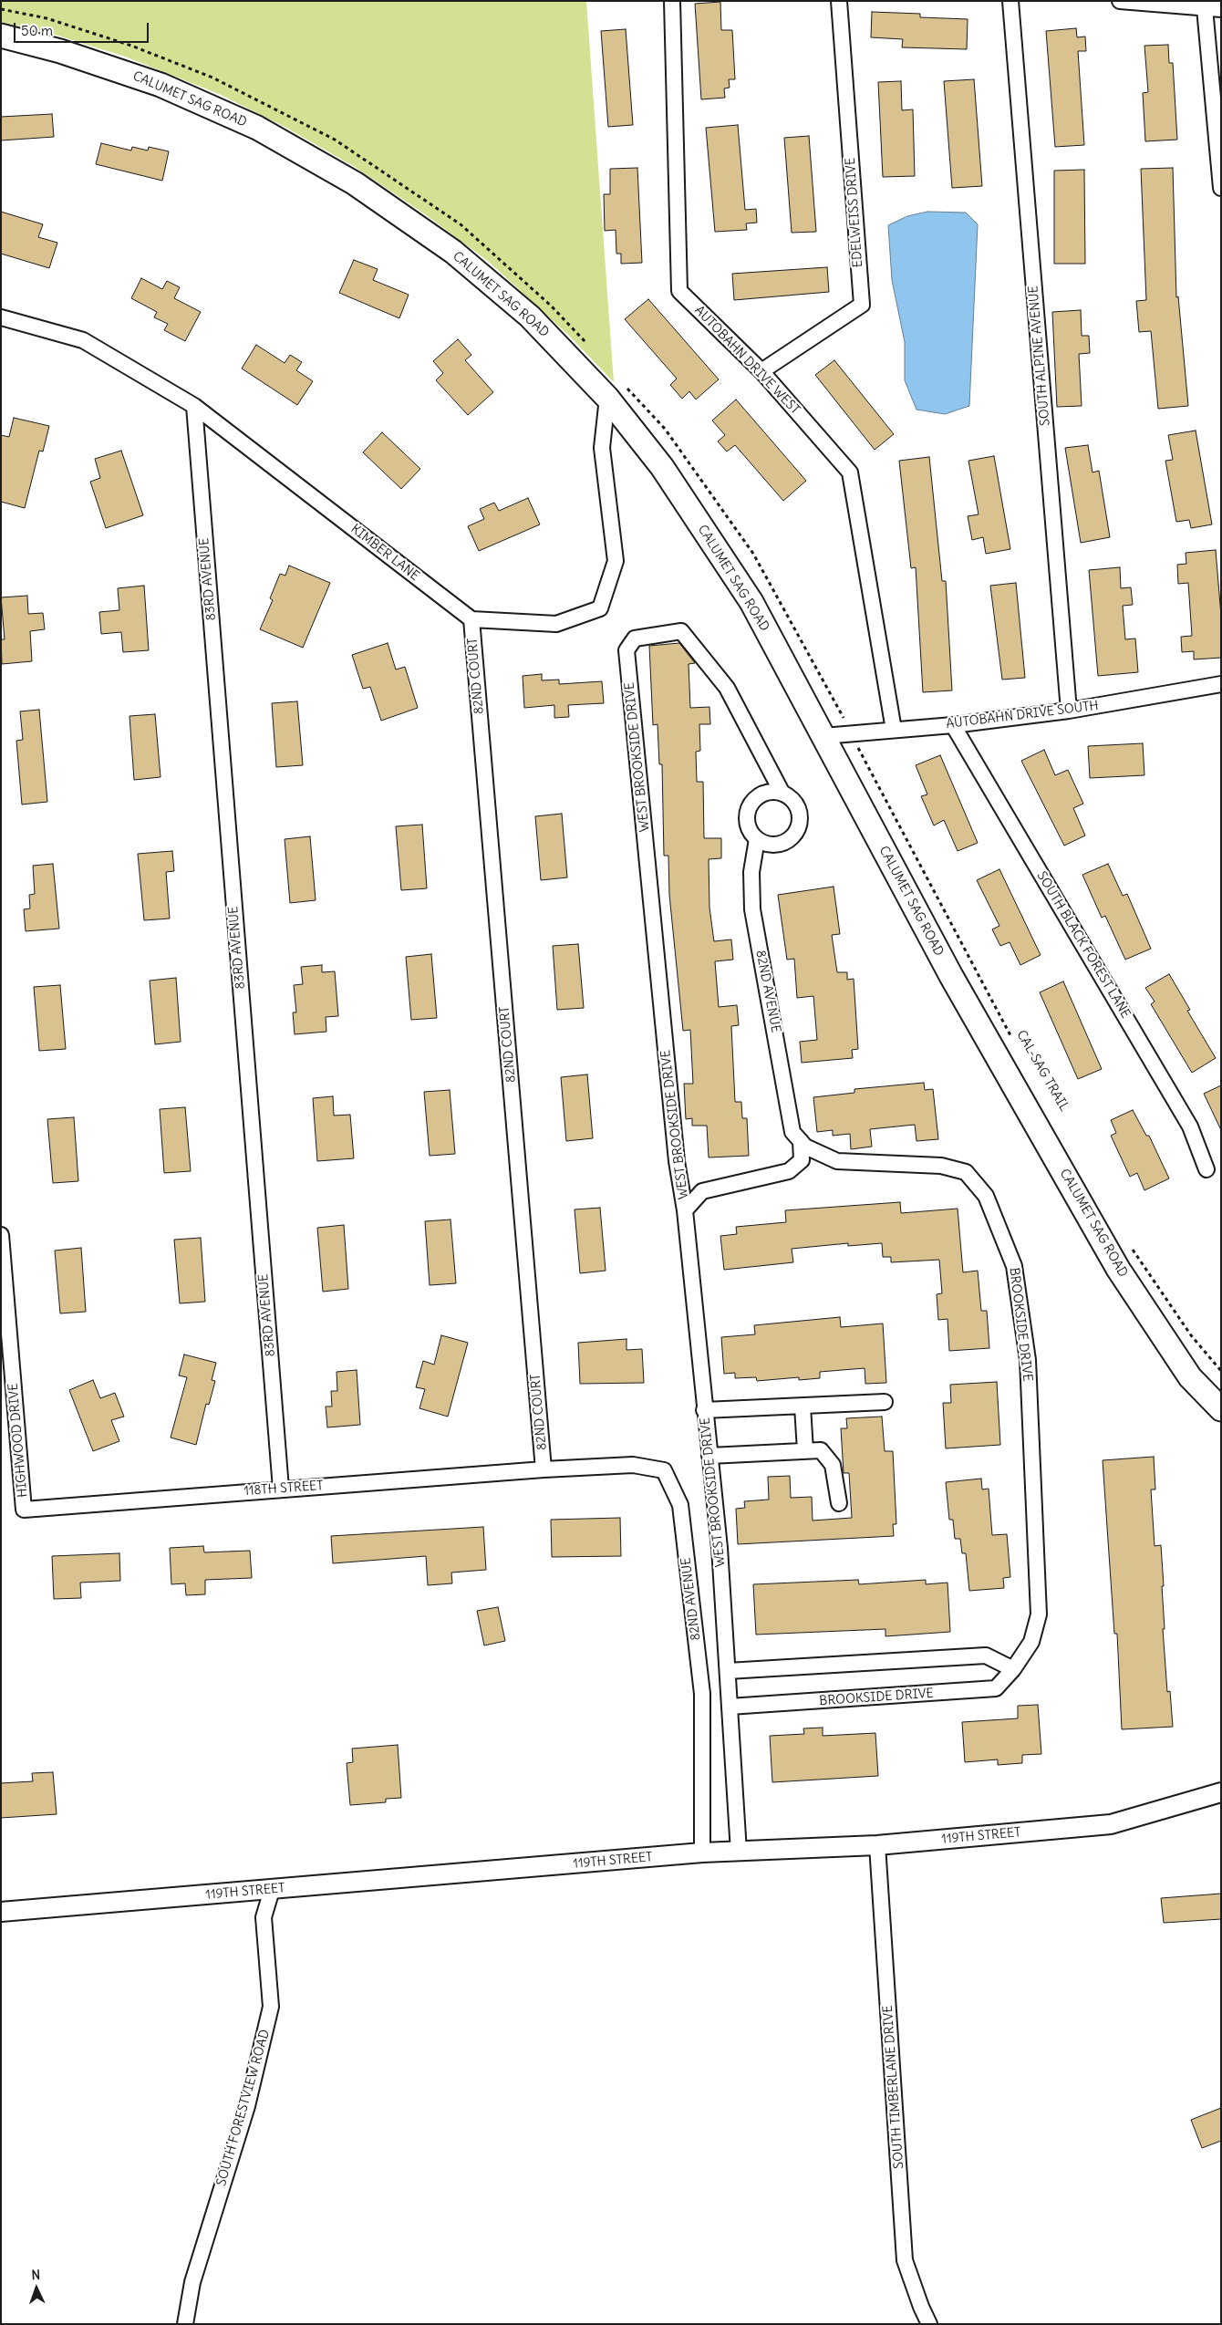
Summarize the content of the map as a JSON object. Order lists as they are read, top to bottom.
{
  "streets": {
    "main road": ["CALUMET SAG ROAD"],
    "street": [
      "EDELWEISS DRIVE",
      "SOUTH ALPINE AVENUE",
      "AUTOBAHN DRIVE WEST",
      "KIMBER LANE",
      "83RD AVENUE",
      "82ND COURT",
      "AUTOBAHN DRIVE SOUTH",
      "WEST BROOKSIDE DRIVE",
      "SOUTH BLACK FOREST LANE",
      "82ND AVENUE",
      "BROOKSIDE DRIVE",
      "HIGHWOOD DRIVE",
      "118TH STREET",
      "119TH STREET",
      "SOUTH TIMBERLANE DRIVE",
      "SOUTH FORESTVIEW ROAD"
    ],
    "path": ["CAL-SAG TRAIL"]
  },
  "crossings": [
    ["CALUMET SAG ROAD", "AUTOBAHN DRIVE SOUTH"],
    ["EDELWEISS DRIVE", "AUTOBAHN DRIVE WEST"],
    ["SOUTH ALPINE AVENUE", "AUTOBAHN DRIVE SOUTH"],
    ["AUTOBAHN DRIVE WEST", "AUTOBAHN DRIVE SOUTH"],
    ["KIMBER LANE", "83RD AVENUE"],
    ["KIMBER LANE", "82ND COURT"],
    ["83RD AVENUE", "118TH STREET"],
    ["82ND COURT", "82ND AVENUE"],
    ["82ND COURT", "118TH STREET"],
    ["AUTOBAHN DRIVE SOUTH", "SOUTH BLACK FOREST LANE"],
    ["WEST BROOKSIDE DRIVE", "82ND AVENUE"],
    ["WEST BROOKSIDE DRIVE", "BROOKSIDE DRIVE"],
    ["WEST BROOKSIDE DRIVE", "119TH STREET"],
    ["82ND AVENUE", "BROOKSIDE DRIVE"],
    ["82ND AVENUE", "118TH STREET"],
    ["82ND AVENUE", "119TH STREET"],
    ["HIGHWOOD DRIVE", "118TH STREET"],
    ["119TH STREET", "SOUTH TIMBERLANE DRIVE"],
    ["119TH STREET", "SOUTH FORESTVIEW ROAD"]
  ],
  "scale_bar": "50 m",
  "north": "top"
}
